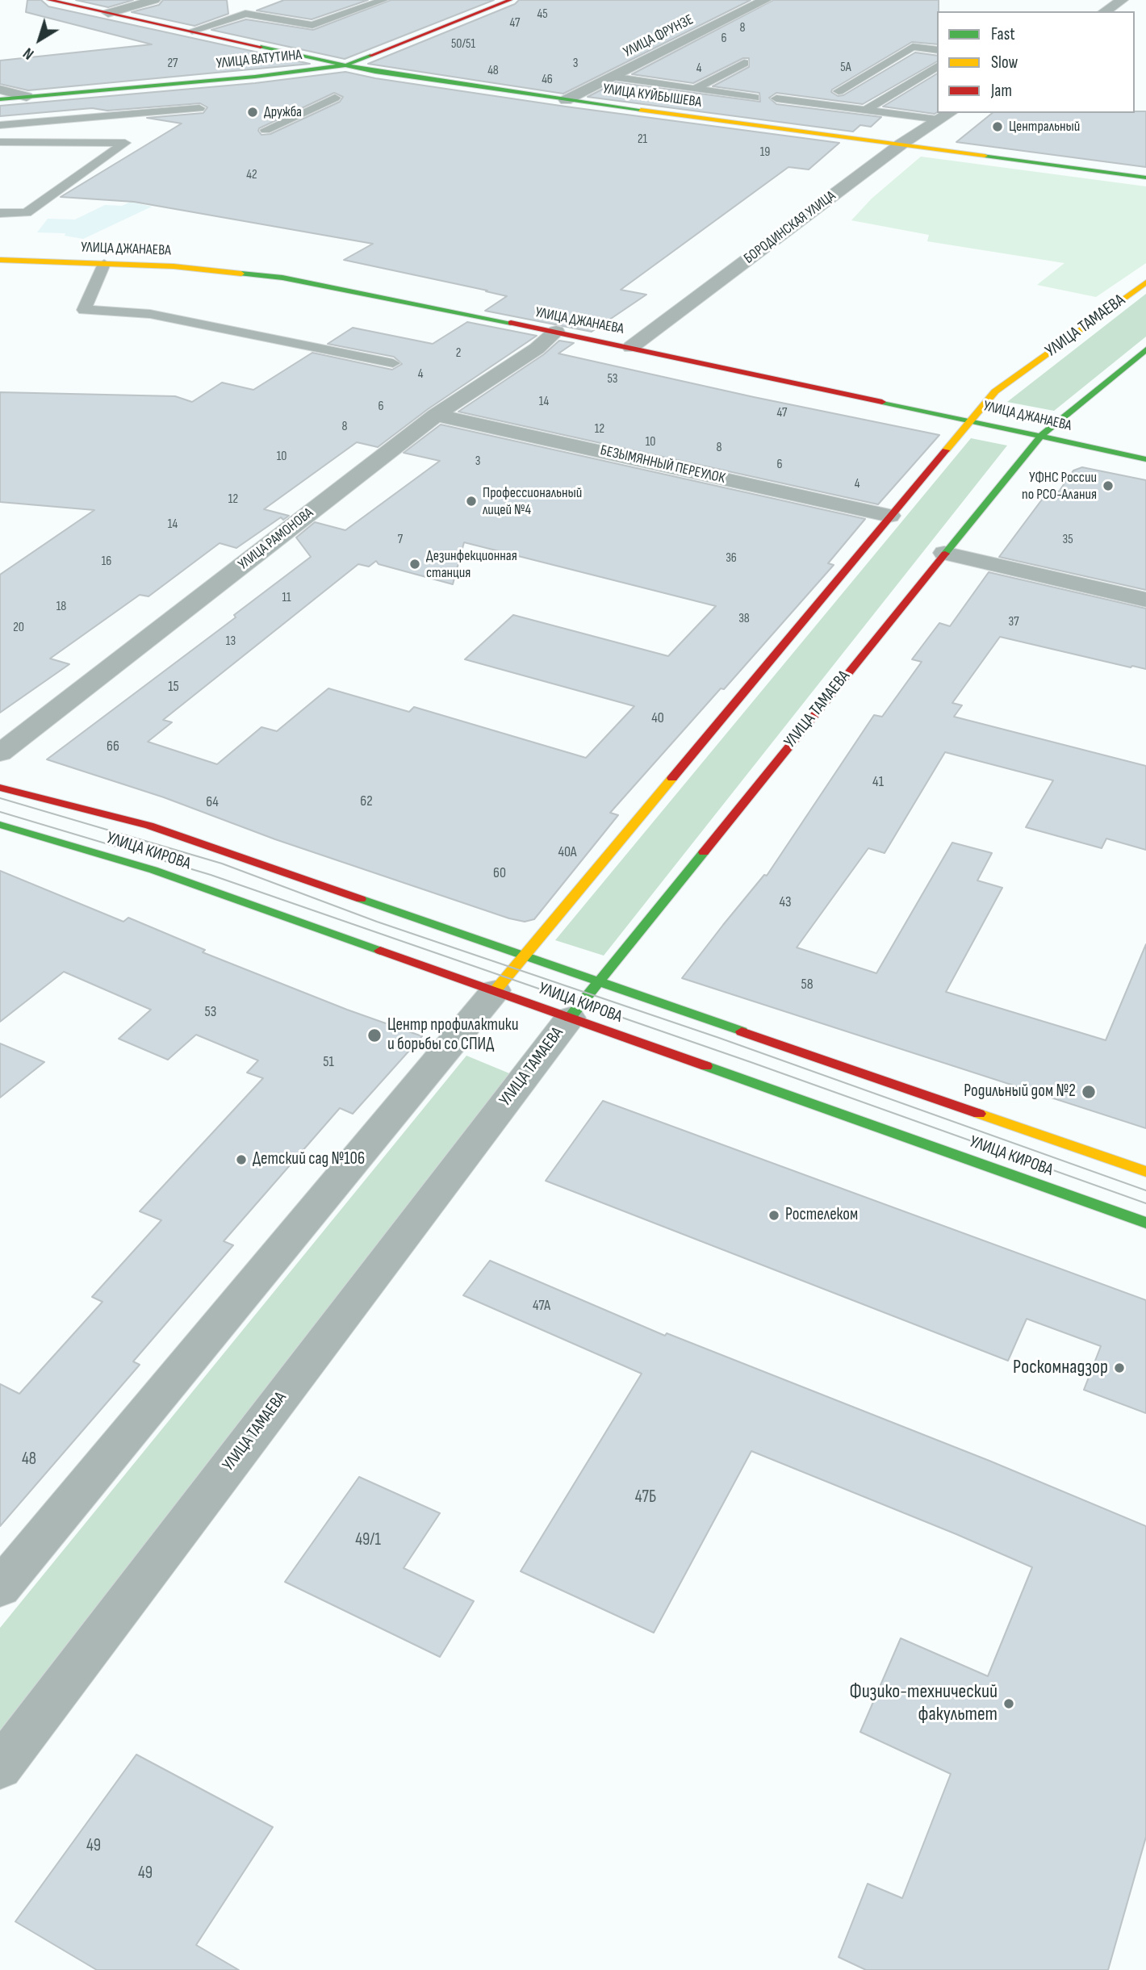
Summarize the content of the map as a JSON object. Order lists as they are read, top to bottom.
{
  "streets": {
    "main road": [
      "УЛИЦА ВАТУТИНА",
      "УЛИЦА КУЙБЫШЕВА",
      "УЛИЦА ДЖАНАЕВА",
      "УЛИЦА ТАМАЕВА",
      "УЛИЦА КИРОВА"
    ],
    "street": [
      "УЛИЦА ФРУНЗЕ",
      "БОРОДИНСКАЯ УЛИЦА",
      "БЕЗЫМЯННЫЙ ПЕРЕУЛОК",
      "УЛИЦА РАМОНОВА"
    ]
  },
  "crossings": [
    ["УЛИЦА ФРУНЗЕ", "УЛИЦА КУЙБЫШЕВА"],
    ["УЛИЦА ВАТУТИНА", "УЛИЦА КУЙБЫШЕВА"],
    ["УЛИЦА КУЙБЫШЕВА", "БОРОДИНСКАЯ УЛИЦА"],
    ["БОРОДИНСКАЯ УЛИЦА", "УЛИЦА ДЖАНАЕВА"],
    ["УЛИЦА ДЖАНАЕВА", "УЛИЦА ТАМАЕВА"],
    ["УЛИЦА ДЖАНАЕВА", "УЛИЦА РАМОНОВА"],
    ["УЛИЦА ТАМАЕВА", "БЕЗЫМЯННЫЙ ПЕРЕУЛОК"],
    ["УЛИЦА ТАМАЕВА", "УЛИЦА КИРОВА"],
    ["БЕЗЫМЯННЫЙ ПЕРЕУЛОК", "УЛИЦА РАМОНОВА"]
  ],
  "places": [
    "Дружба",
    "Центральный",
    "УФНС России по РСО-Алания",
    "Профессиональный лицей №4",
    "Дезинфекционная станция",
    "Центр профилактики и борьбы со СПИД",
    "Родильный дом №2",
    "Детский сад №106",
    "Ростелеком",
    "Роскомнадзор",
    "Физико-технический факультет"
  ],
  "house_numbers": [
    "45",
    "47",
    "8",
    "6",
    "50/51",
    "27",
    "3",
    "5А",
    "4",
    "48",
    "46",
    "21",
    "19",
    "42",
    "2",
    "4",
    "53",
    "14",
    "6",
    "47",
    "8",
    "12",
    "10",
    "8",
    "10",
    "3",
    "6",
    "4",
    "12",
    "14",
    "7",
    "35",
    "36",
    "16",
    "11",
    "18",
    "38",
    "37",
    "20",
    "13",
    "15",
    "40",
    "66",
    "41",
    "62",
    "64",
    "40А",
    "60",
    "43",
    "58",
    "53",
    "51",
    "47А",
    "48",
    "47Б",
    "49/1",
    "49",
    "49"
  ],
  "legend": ["Fast", "Slow", "Jam"],
  "north": "bottom left"
}
